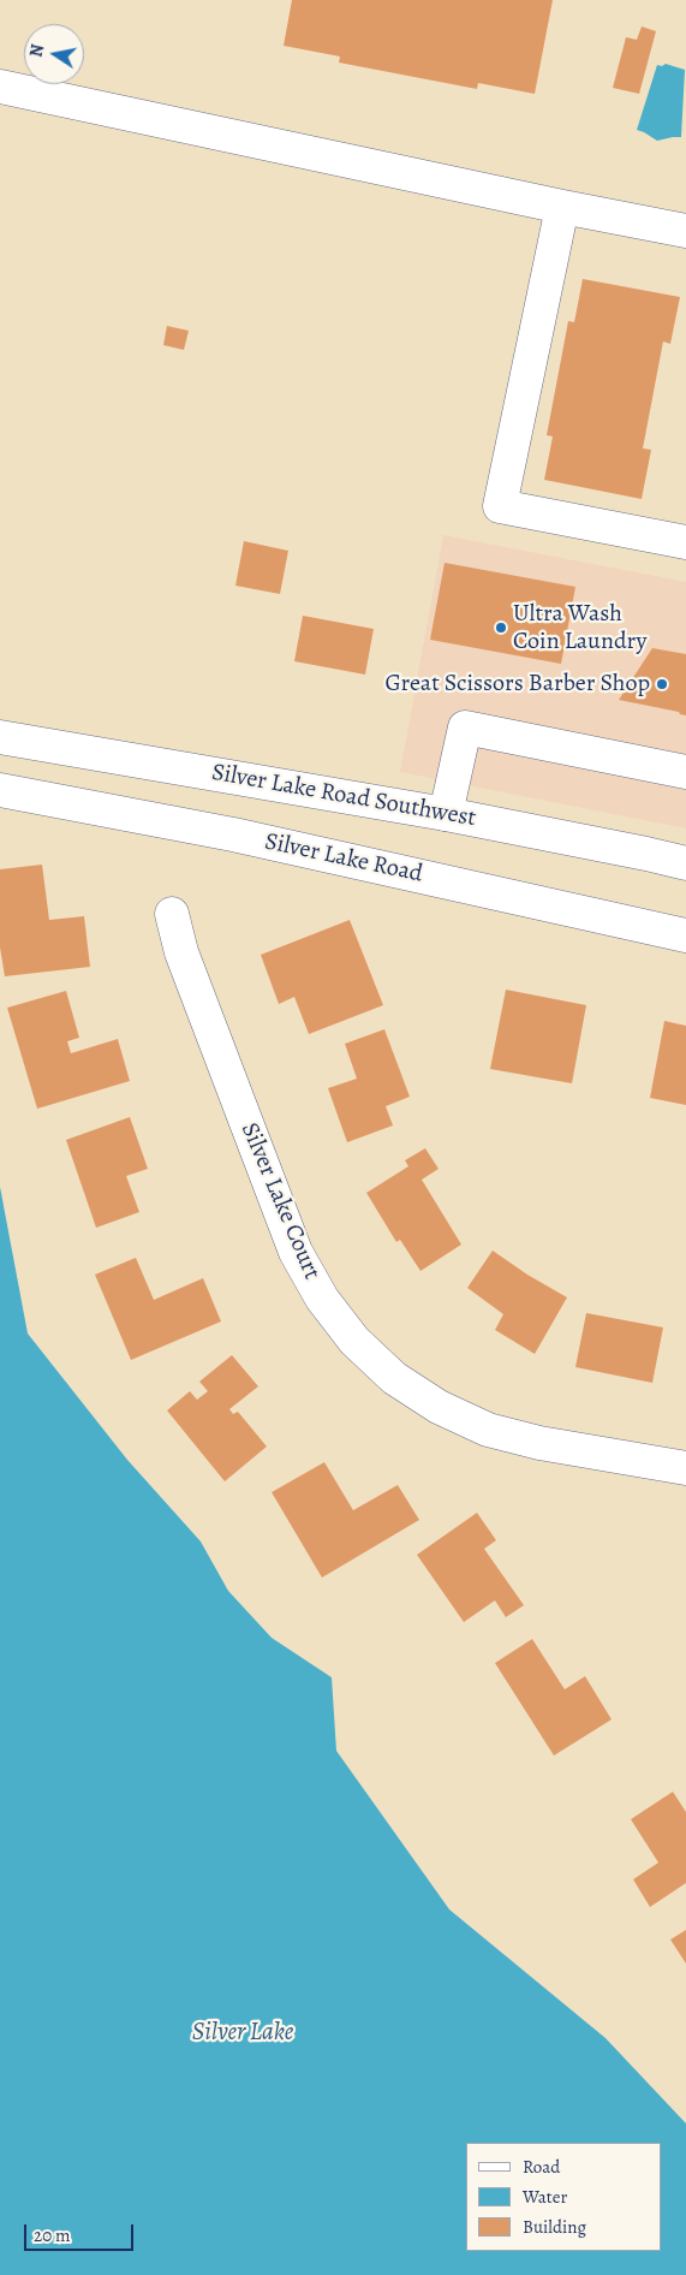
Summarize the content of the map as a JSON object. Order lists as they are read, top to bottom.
{
  "streets": {
    "main road": ["Silver Lake Road Southwest", "Silver Lake Road", "Silver Lake Court"]
  },
  "water": ["Silver Lake"],
  "places": ["Ultra Wash Coin Laundry", "Great Scissors Barber Shop"],
  "legend": ["Road", "Water", "Building"],
  "scale_bar": "20 m",
  "north": "left"
}
